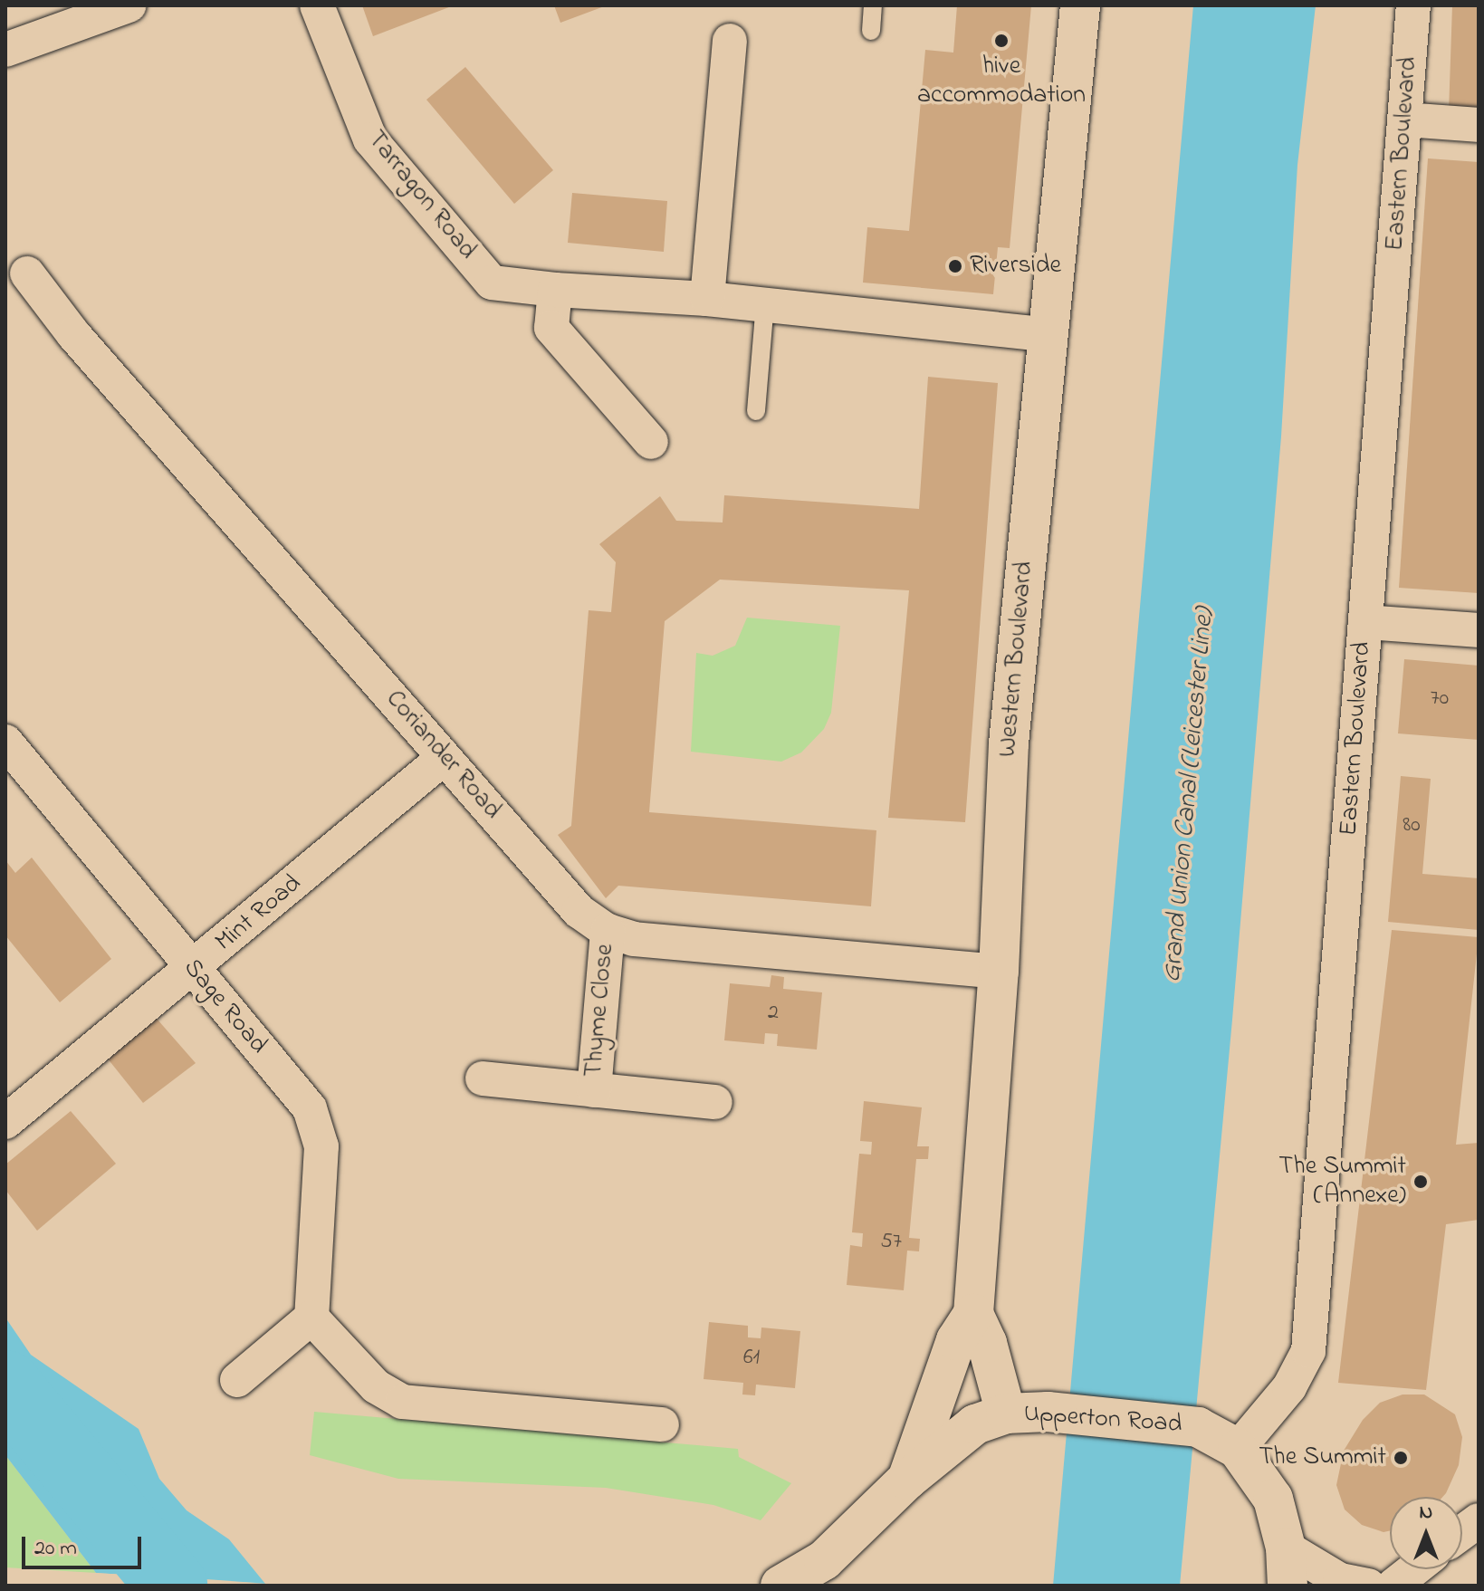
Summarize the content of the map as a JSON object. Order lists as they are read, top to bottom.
{
  "streets": {
    "street": [
      "Eastern Boulevard",
      "Tarragon Road",
      "Western Boulevard",
      "Coriander Road",
      "Mint Road",
      "Sage Road",
      "Thyme Close",
      "Upperton Road"
    ]
  },
  "crossings": [
    ["Eastern Boulevard", "Upperton Road"],
    ["Tarragon Road", "Western Boulevard"],
    ["Western Boulevard", "Coriander Road"],
    ["Western Boulevard", "Upperton Road"],
    ["Coriander Road", "Mint Road"],
    ["Coriander Road", "Thyme Close"],
    ["Mint Road", "Sage Road"]
  ],
  "water": ["Grand Union Canal (Leicester Line)"],
  "places": [
    "hive accommodation",
    "Riverside",
    "The Summit (Annexe)",
    "The Summit"
  ],
  "house_numbers": [
    "70",
    "80",
    "2",
    "57",
    "61"
  ],
  "scale_bar": "20 m",
  "north": "top"
}
